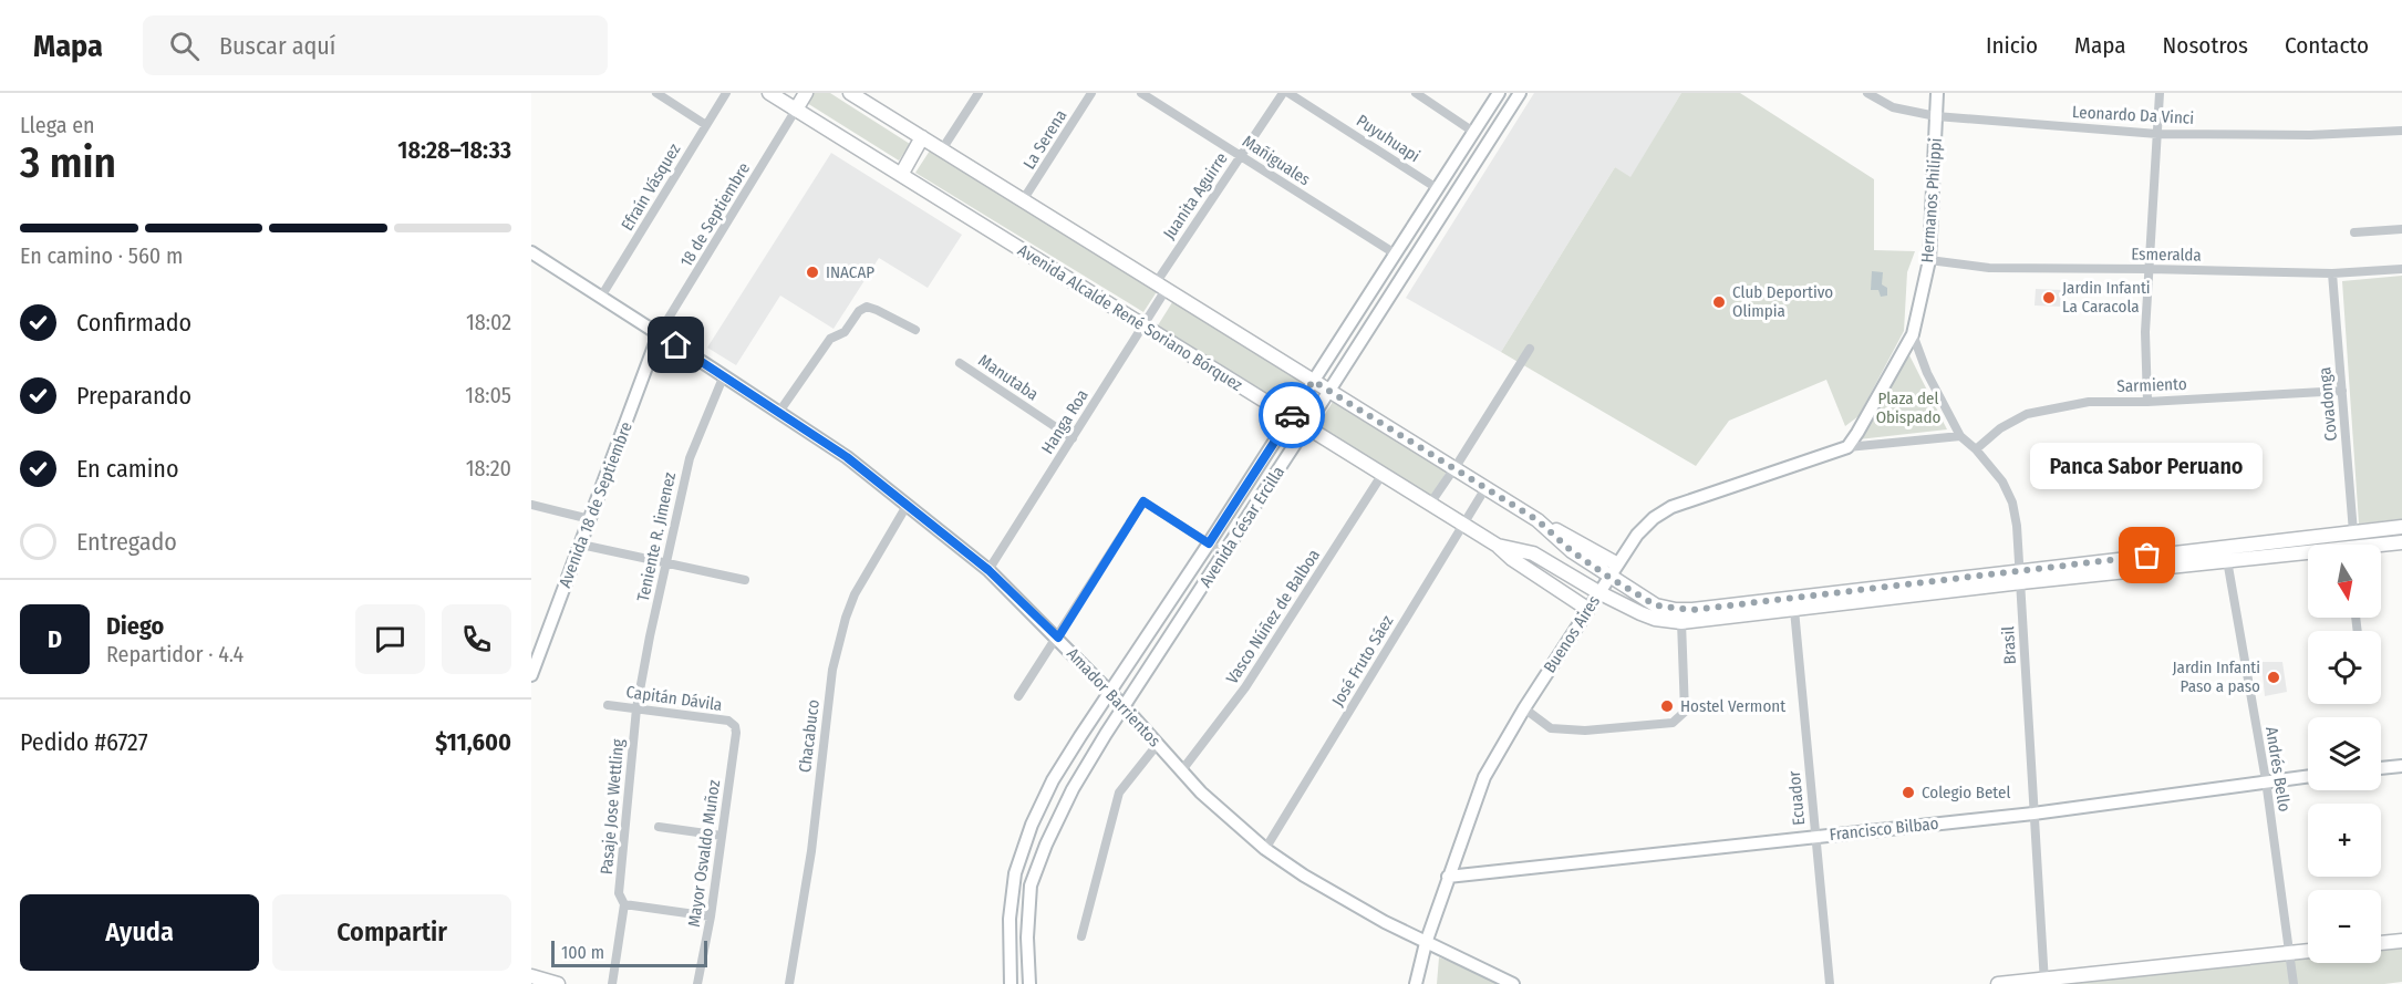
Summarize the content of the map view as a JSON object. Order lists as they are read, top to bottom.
{
  "streets": {
    "main road": ["Avenida Alcalde René Soriano Bórquez"],
    "street": [
      "Leonardo Da Vinci",
      "Puyuhuapi",
      "La Serena",
      "Mañiguales",
      "Efraín Vásquez",
      "Juanita Aguirre",
      "Hermanos Philippi",
      "18 de Septiembre",
      "Esmeralda",
      "Manutaba",
      "Sarmiento",
      "Covadonga",
      "Hanga Roa",
      "Avenida 18 de Septiembre",
      "Avenida César Ercilla",
      "Teniente R. Jimenez",
      "Vasco Núñez de Balboa",
      "Buenos Aires",
      "Brasil",
      "José Fruto Sáez",
      "Amador Barrientos",
      "Capitán Dávila",
      "Chacabuco",
      "Andrés Bello",
      "Ecuador",
      "Pasaje Jose Wettling",
      "Francisco Bilbao",
      "Mayor Osvaldo Muñoz"
    ]
  },
  "crossings": [
    ["Leonardo Da Vinci", "Hermanos Philippi"],
    ["Puyuhuapi", "Juanita Aguirre"],
    ["Puyuhuapi", "Avenida César Ercilla"],
    ["Mañiguales", "Juanita Aguirre"],
    ["Mañiguales", "Avenida César Ercilla"],
    ["Efraín Vásquez", "Amador Barrientos"],
    ["Juanita Aguirre", "Hanga Roa"],
    ["Hermanos Philippi", "Esmeralda"],
    ["Hermanos Philippi", "Buenos Aires"],
    ["Hermanos Philippi", "Brasil"],
    ["18 de Septiembre", "Avenida Alcalde René Soriano Bórquez"],
    ["18 de Septiembre", "Avenida 18 de Septiembre"],
    ["18 de Septiembre", "Amador Barrientos"],
    ["Esmeralda", "Covadonga"],
    ["Avenida Alcalde René Soriano Bórquez", "Hanga Roa"],
    ["Avenida Alcalde René Soriano Bórquez", "Avenida César Ercilla"],
    ["Avenida Alcalde René Soriano Bórquez", "Vasco Núñez de Balboa"],
    ["Avenida Alcalde René Soriano Bórquez", "Buenos Aires"],
    ["Avenida Alcalde René Soriano Bórquez", "Brasil"],
    ["Avenida Alcalde René Soriano Bórquez", "José Fruto Sáez"],
    ["Avenida Alcalde René Soriano Bórquez", "Ecuador"],
    ["Manutaba", "Hanga Roa"],
    ["Sarmiento", "Covadonga"],
    ["Sarmiento", "Brasil"],
    ["Hanga Roa", "Amador Barrientos"],
    ["Avenida 18 de Septiembre", "Amador Barrientos"],
    ["Avenida César Ercilla", "Amador Barrientos"],
    ["Teniente R. Jimenez", "Amador Barrientos"],
    ["Teniente R. Jimenez", "Capitán Dávila"],
    ["Teniente R. Jimenez", "Pasaje Jose Wettling"],
    ["Vasco Núñez de Balboa", "Amador Barrientos"],
    ["Buenos Aires", "Brasil"],
    ["Buenos Aires", "Amador Barrientos"],
    ["Buenos Aires", "Francisco Bilbao"],
    ["Brasil", "Francisco Bilbao"],
    ["José Fruto Sáez", "Amador Barrientos"],
    ["Amador Barrientos", "Chacabuco"],
    ["Capitán Dávila", "Pasaje Jose Wettling"],
    ["Capitán Dávila", "Mayor Osvaldo Muñoz"],
    ["Andrés Bello", "Francisco Bilbao"],
    ["Ecuador", "Francisco Bilbao"]
  ],
  "parks": ["Plaza del Obispado"],
  "places": [
    "INACAP",
    "Jardin Infanti La Caracola",
    "Club Deportivo Olimpia",
    "Panca Sabor Peruano",
    "Jardin Infanti Paso a paso",
    "Hostel Vermont",
    "Colegio Betel"
  ],
  "scale_bar": "100 m",
  "north": "bottom",
  "page": {
    "header": "Mapa",
    "search": "Buscar aquí",
    "nav": [
      "Inicio",
      "Mapa",
      "Nosotros",
      "Contacto"
    ],
    "heading": ["3 min", "Llega en", "18:28–18:33"],
    "panel": [
      "Diego",
      "Repartidor · 4.4",
      "Pedido #6727",
      "$11,600"
    ],
    "bar": "En camino · 560 m",
    "list": [
      ["Confirmado", "18:02"],
      ["Preparando", "18:05"],
      ["En camino", "18:20"],
      "Entregado"
    ],
    "bubble": "Panca Sabor Peruano",
    "map_buttons": ["+", "−"],
    "round": "D",
    "buttons": ["Ayuda", "Compartir"],
    "scale": "100 m"
  }
}
